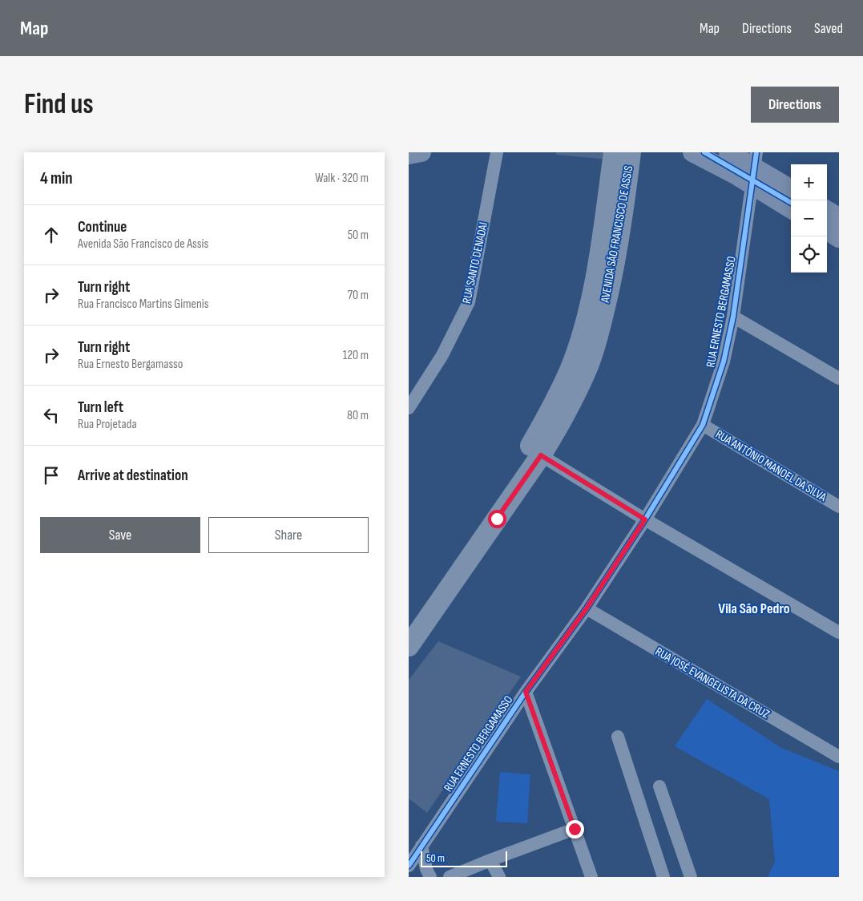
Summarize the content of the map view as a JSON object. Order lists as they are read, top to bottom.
{
  "streets": {
    "main road": ["AVENIDA SÃO FRANCISCO DE ASSIS"],
    "street": [
      "RUA SANTO DENADAI",
      "RUA ERNESTO BERGAMASSO",
      "RUA ANTÔNIO MANOEL DA SILVA",
      "RUA JOSÉ EVANGELISTA DA CRUZ"
    ]
  },
  "crossings": [
    ["RUA ERNESTO BERGAMASSO", "RUA ANTÔNIO MANOEL DA SILVA"],
    ["RUA ERNESTO BERGAMASSO", "RUA JOSÉ EVANGELISTA DA CRUZ"]
  ],
  "districts": ["Vila São Pedro"],
  "scale_bar": "50 m",
  "page": {
    "header": "Map",
    "nav": ["Map", "Directions", "Saved"],
    "buttons": [
      "Directions",
      ["Save", "Share"]
    ],
    "title": "Find us",
    "heading": ["4 min", "Walk · 320 m"],
    "map_buttons": ["+", "−"],
    "list": [
      ["Continue", "Avenida São Francisco de Assis", "50 m"],
      ["Turn right", "Rua Francisco Martins Gimenis", "70 m"],
      ["Turn right", "Rua Ernesto Bergamasso", "120 m"],
      ["Turn left", "Rua Projetada", "80 m"],
      "Arrive at destination"
    ],
    "scale": "50 m"
  }
}
